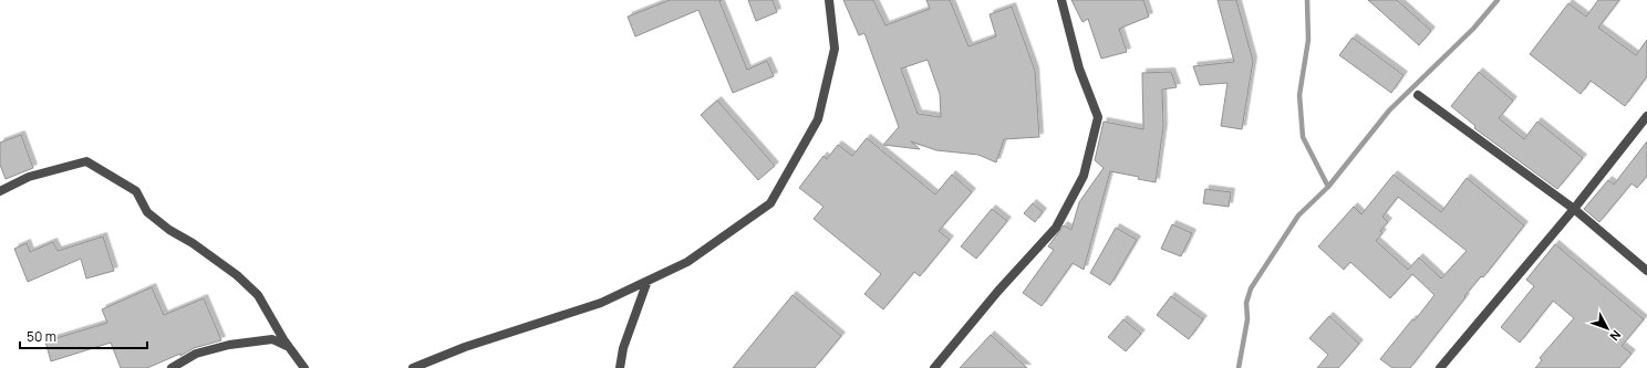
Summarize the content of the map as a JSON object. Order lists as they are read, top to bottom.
{
  "scale_bar": "50 m",
  "north": "bottom right"
}
